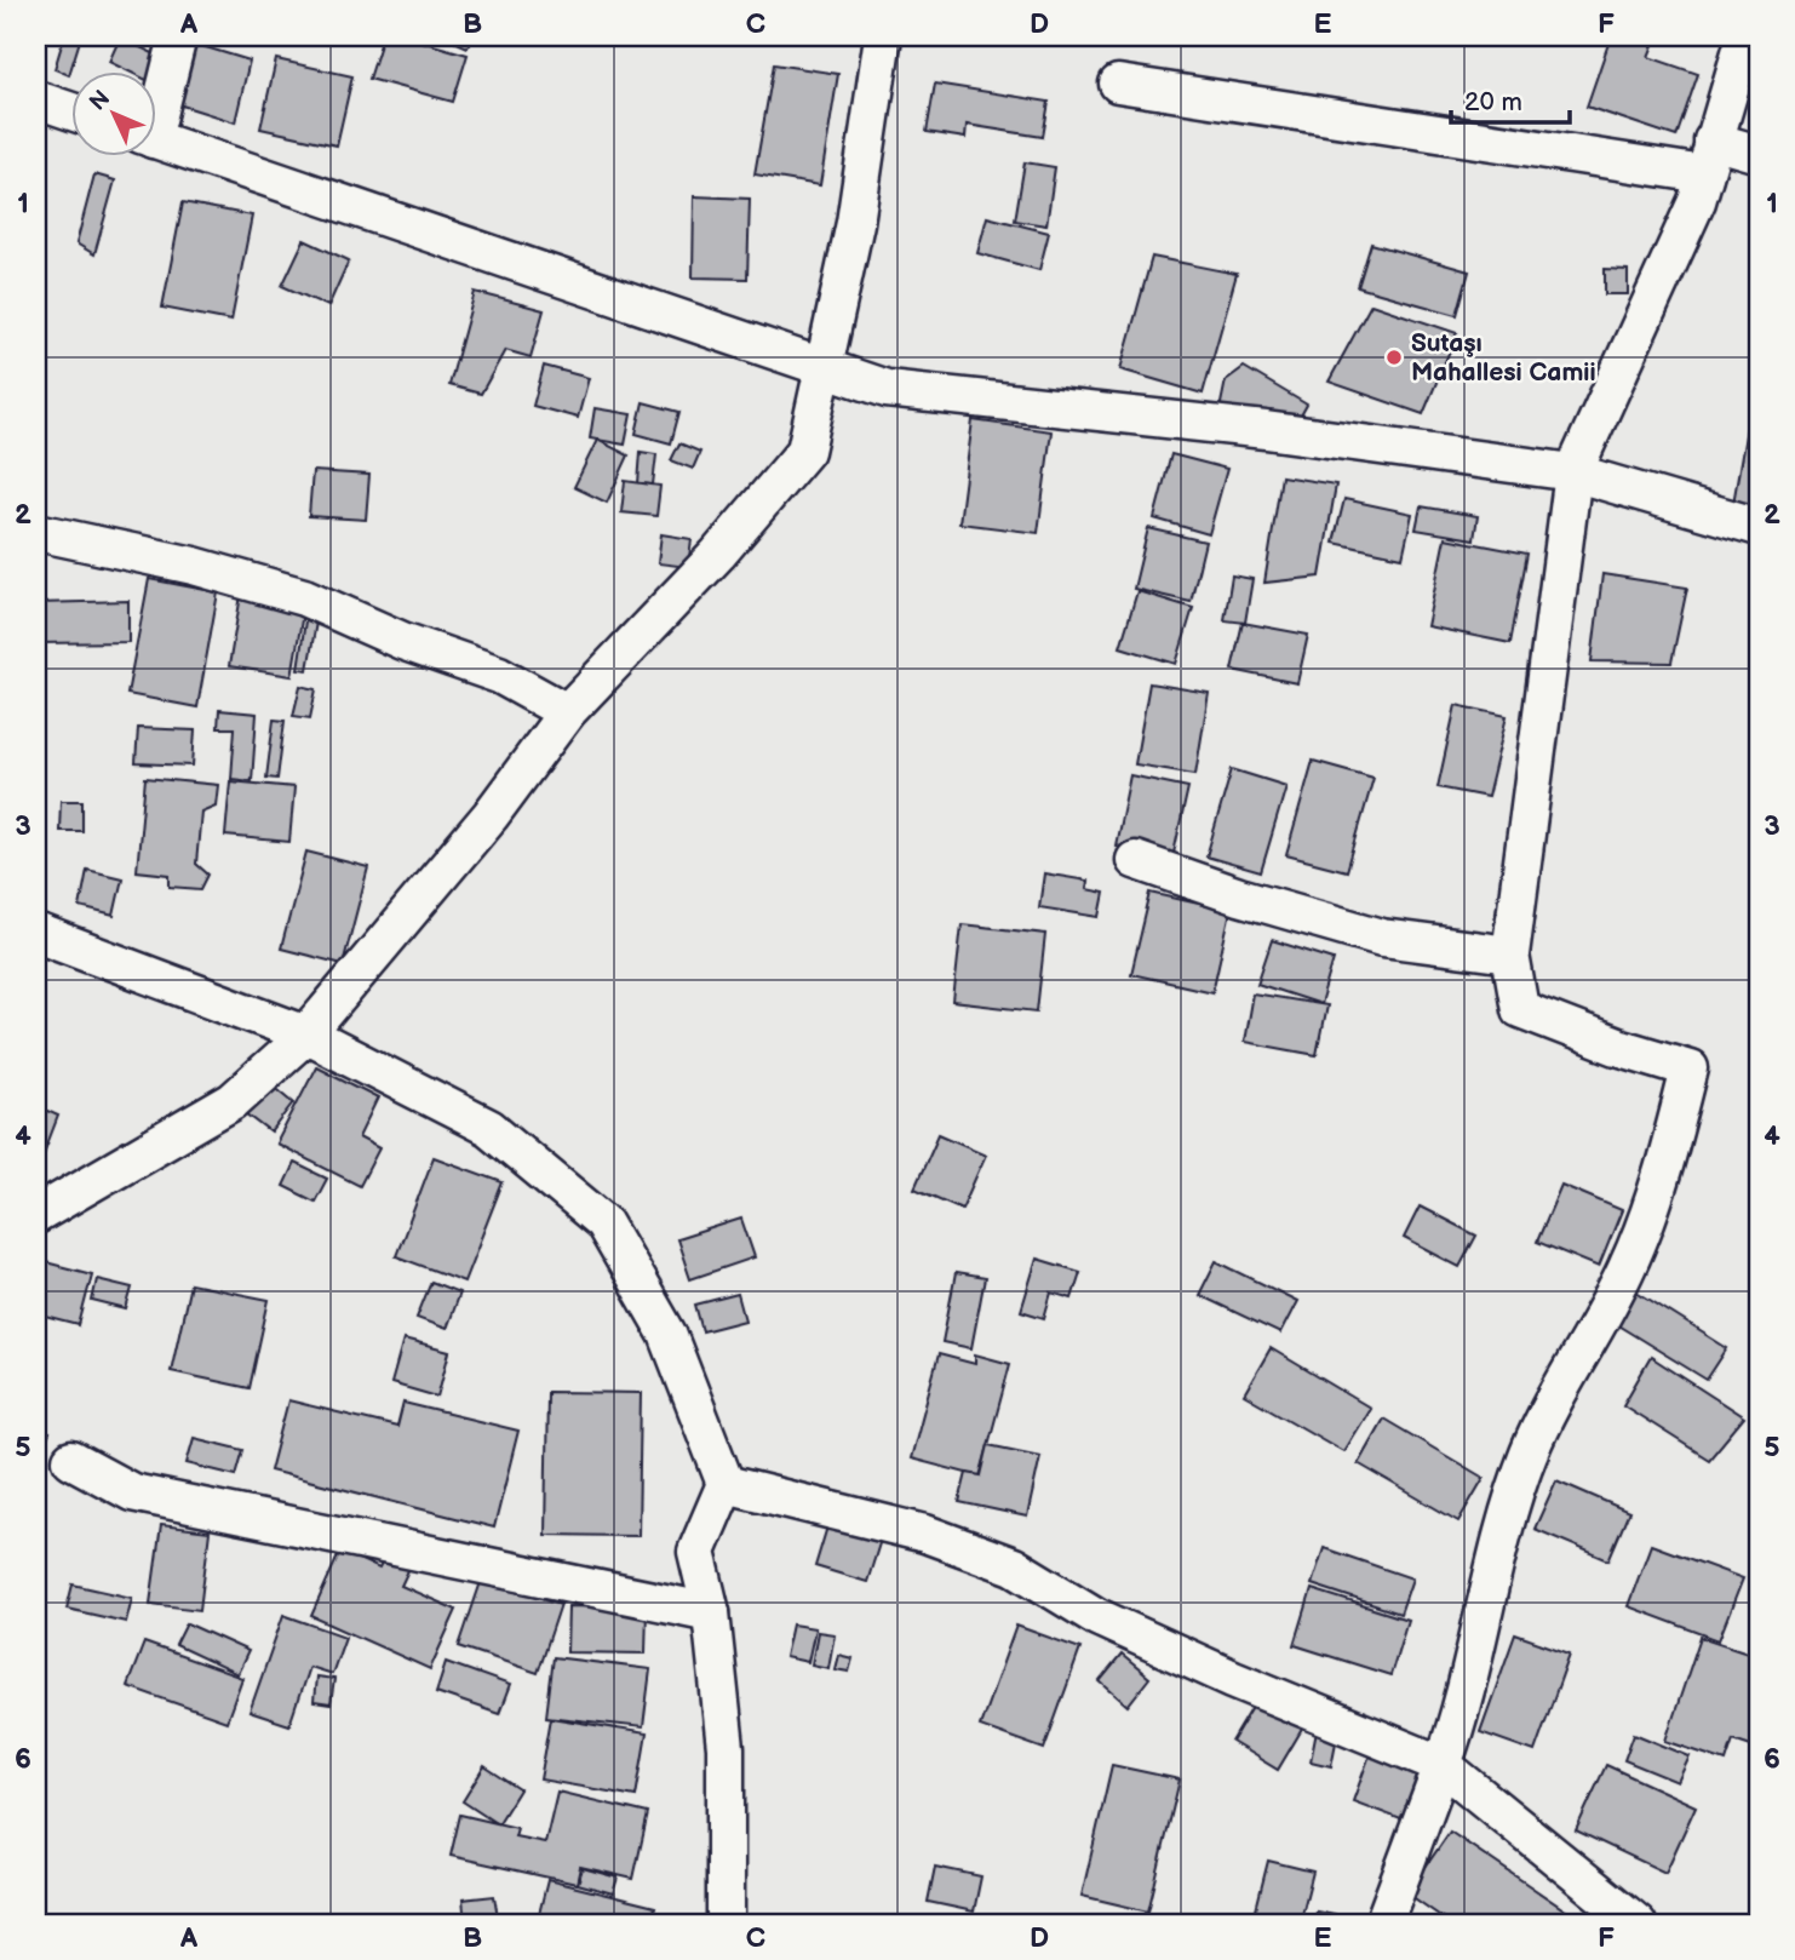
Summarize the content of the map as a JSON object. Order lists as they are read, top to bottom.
{
  "places": ["Sutaşı Mahallesi Camii"],
  "scale_bar": "20 m",
  "north": "top left",
  "grid": {
    "columns": [
      "A",
      "B",
      "C",
      "D",
      "E",
      "F"
    ],
    "rows": [
      "1",
      "2",
      "3",
      "4",
      "5",
      "6"
    ]
  }
}
